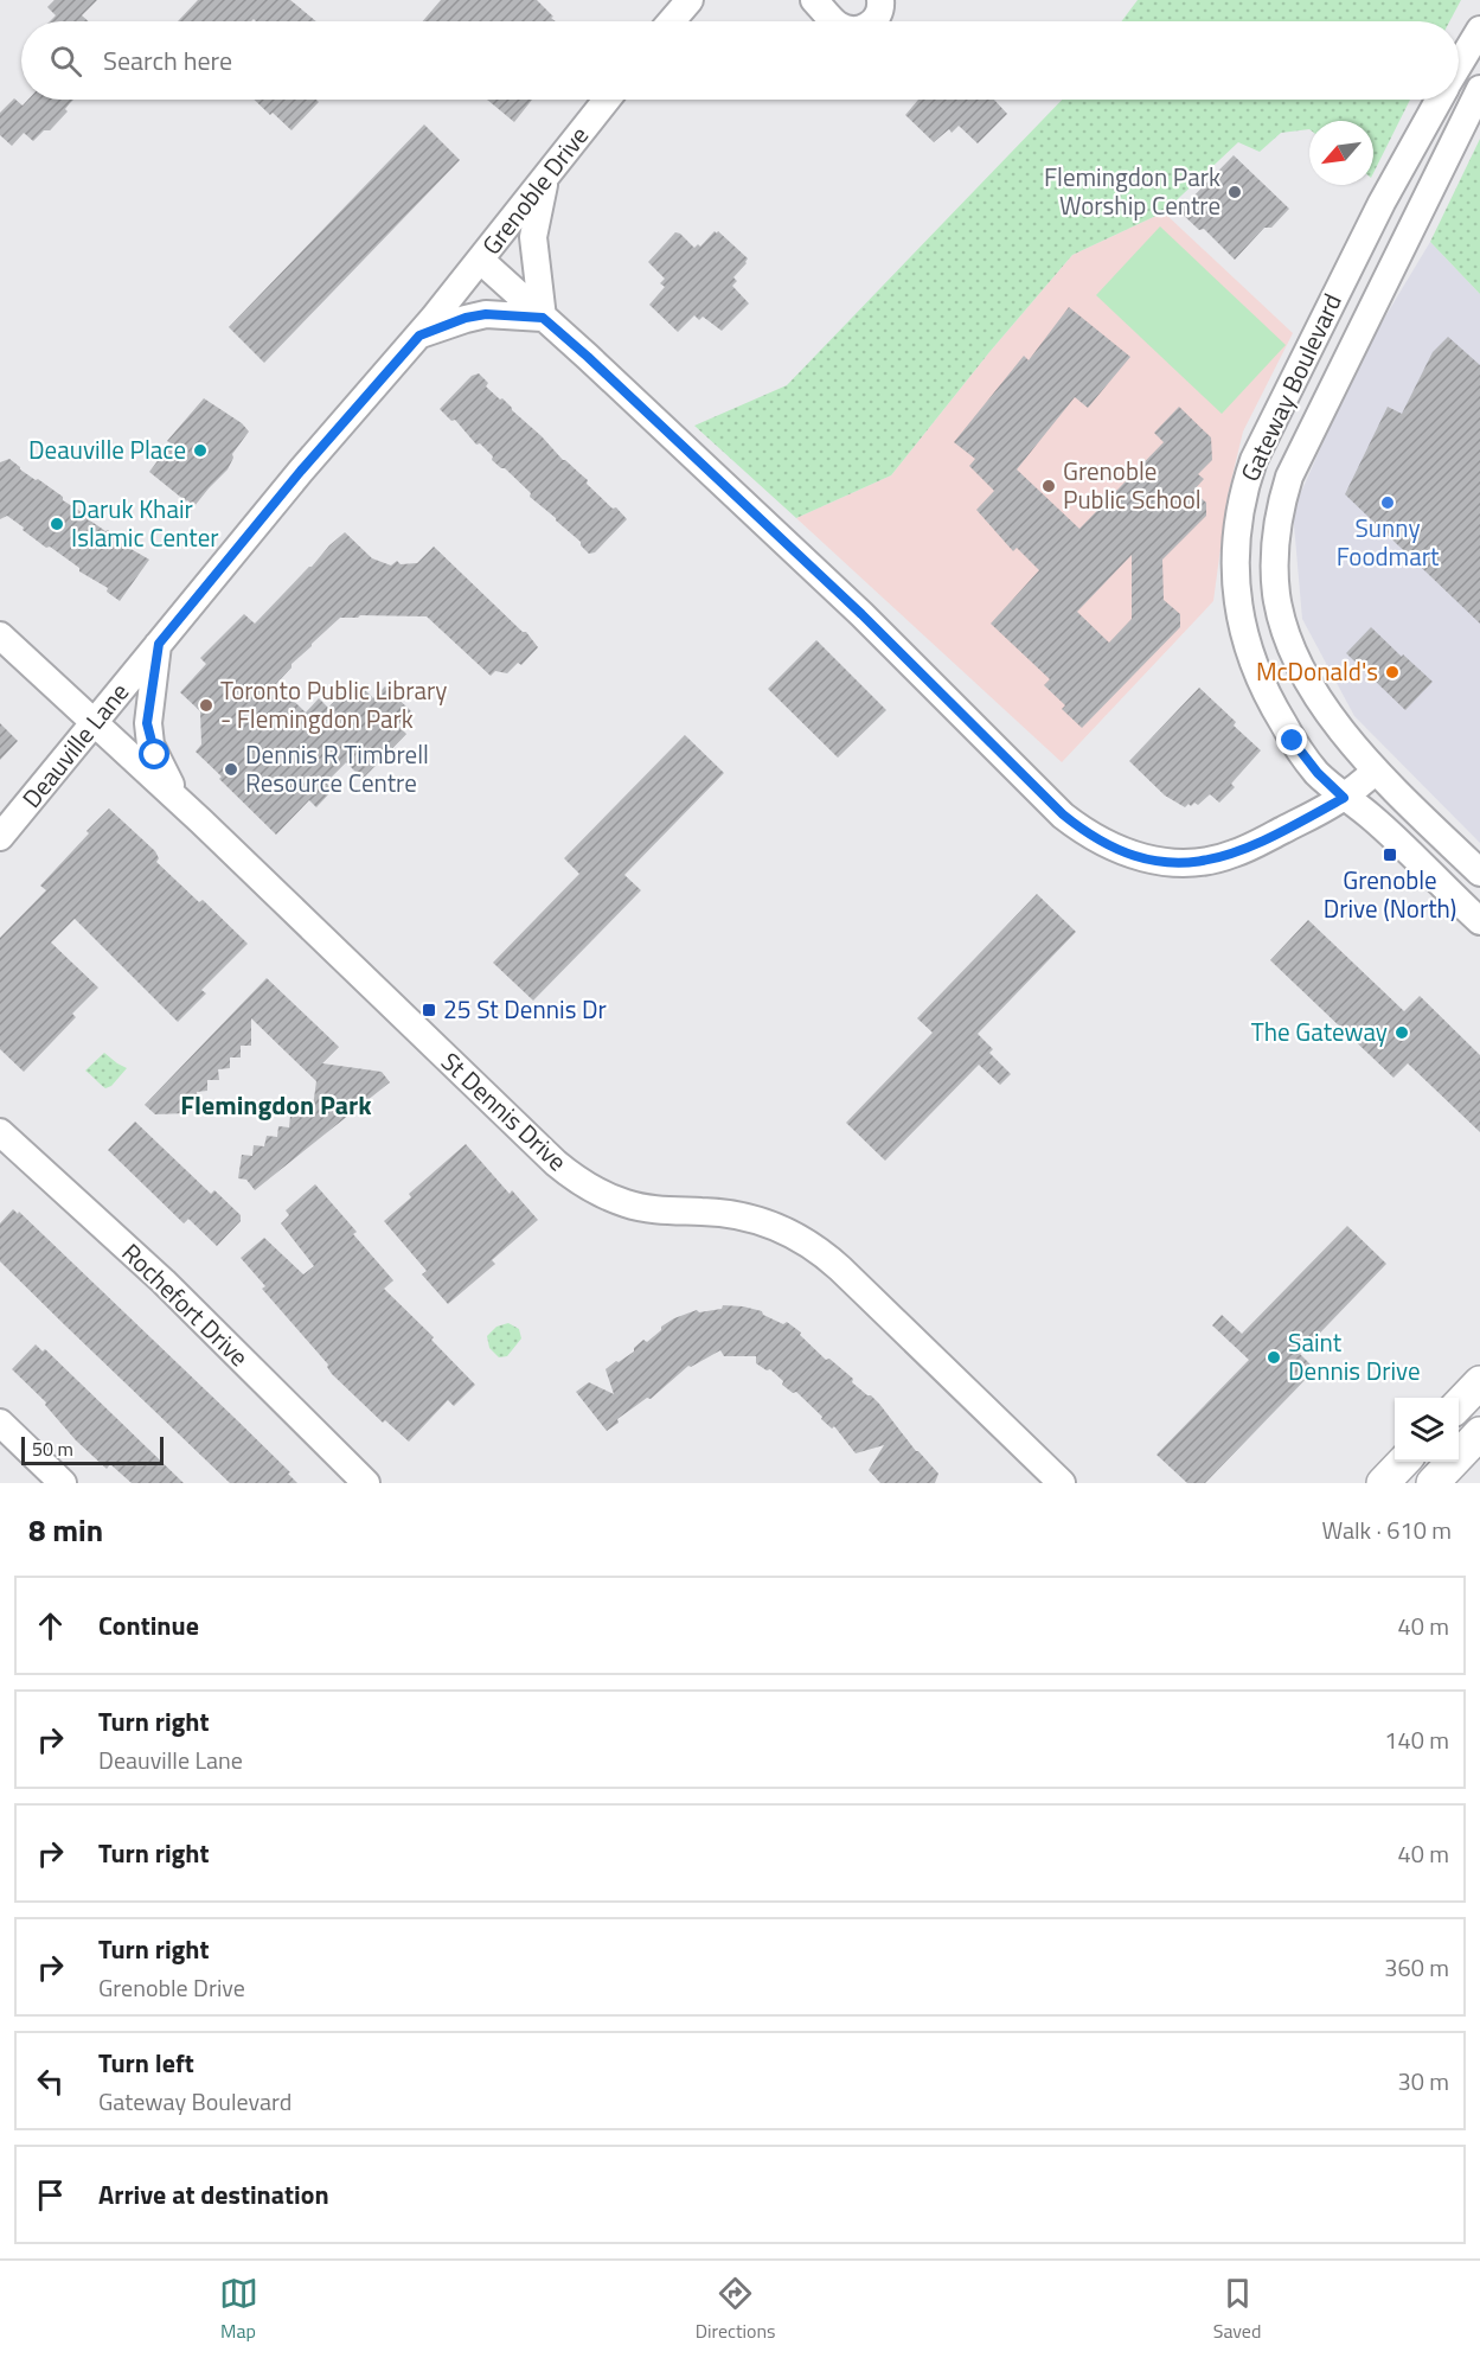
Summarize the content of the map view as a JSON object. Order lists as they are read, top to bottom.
{
  "streets": {
    "street": [
      "Grenoble Drive",
      "Gateway Boulevard",
      "Deauville Lane",
      "St Dennis Drive",
      "Rochefort Drive"
    ]
  },
  "crossings": [
    ["Grenoble Drive", "Gateway Boulevard"],
    ["Grenoble Drive", "Deauville Lane"],
    ["Deauville Lane", "St Dennis Drive"]
  ],
  "districts": ["Flemingdon Park"],
  "places": {
    "other": [
      "Flemingdon Park Worship Centre",
      "Deauville Place",
      "Grenoble Public School",
      "Sunny Foodmart",
      "Daruk Khair Islamic Center",
      "McDonald's",
      "Toronto Public Library - Flemingdon Park",
      "Dennis R Timbrell Resource Centre",
      "The Gateway",
      "Saint Dennis Drive"
    ],
    "transit": ["Grenoble Drive (North)", "25 St Dennis Dr"]
  },
  "scale_bar": "50 m",
  "north": "bottom left",
  "page": {
    "search": "Search here",
    "scale": "50 m",
    "heading": ["8 min", "Walk · 610 m"],
    "list": [
      ["Continue", "40 m"],
      ["Turn right", "Deauville Lane", "140 m"],
      ["Turn right", "40 m"],
      ["Turn right", "Grenoble Drive", "360 m"],
      ["Turn left", "Gateway Boulevard", "30 m"],
      "Arrive at destination"
    ],
    "nav": ["Map", "Directions", "Saved"]
  }
}
